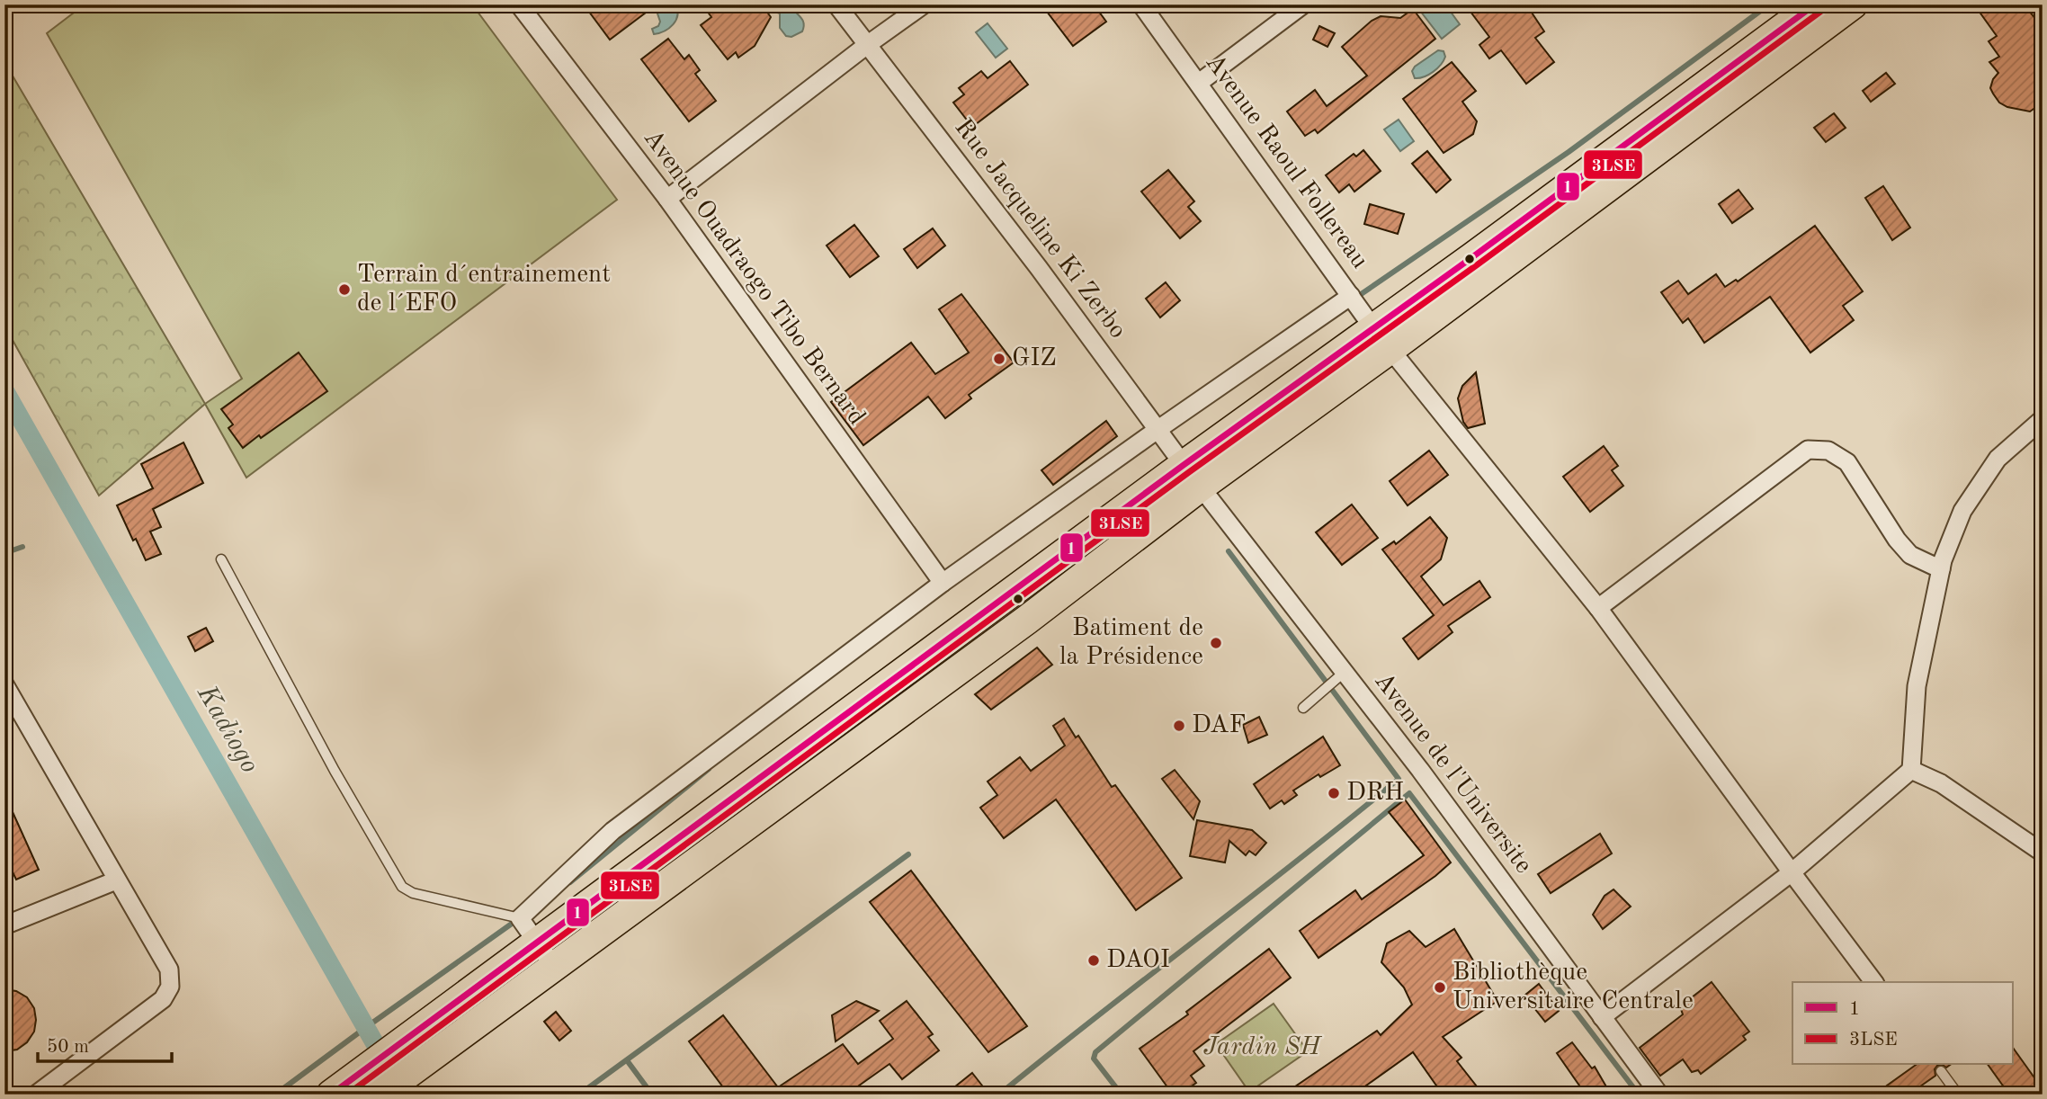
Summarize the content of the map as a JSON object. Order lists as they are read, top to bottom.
{
  "streets": {
    "street": [
      "Avenue Raoul Follereau",
      "Rue Jacqueline Ki Zerbo",
      "Avenue Ouadraogo Tibo Bernard",
      "Avenue de l'Universite"
    ]
  },
  "crossings": [
    ["Rue Jacqueline Ki Zerbo", "Avenue de l'Universite"]
  ],
  "water": ["Kadiogo"],
  "parks": ["Jardin SH"],
  "places": [
    "Terrain d´entrainement de l´EFO",
    "GIZ",
    "Batiment de la Présidence",
    "DAF",
    "DRH",
    "DAOI",
    "Bibliothèque Universitaire Centrale"
  ],
  "lines": ["transit line 1", "transit line 3LSE"],
  "legend": ["1", "3LSE"],
  "scale_bar": "50 m"
}
